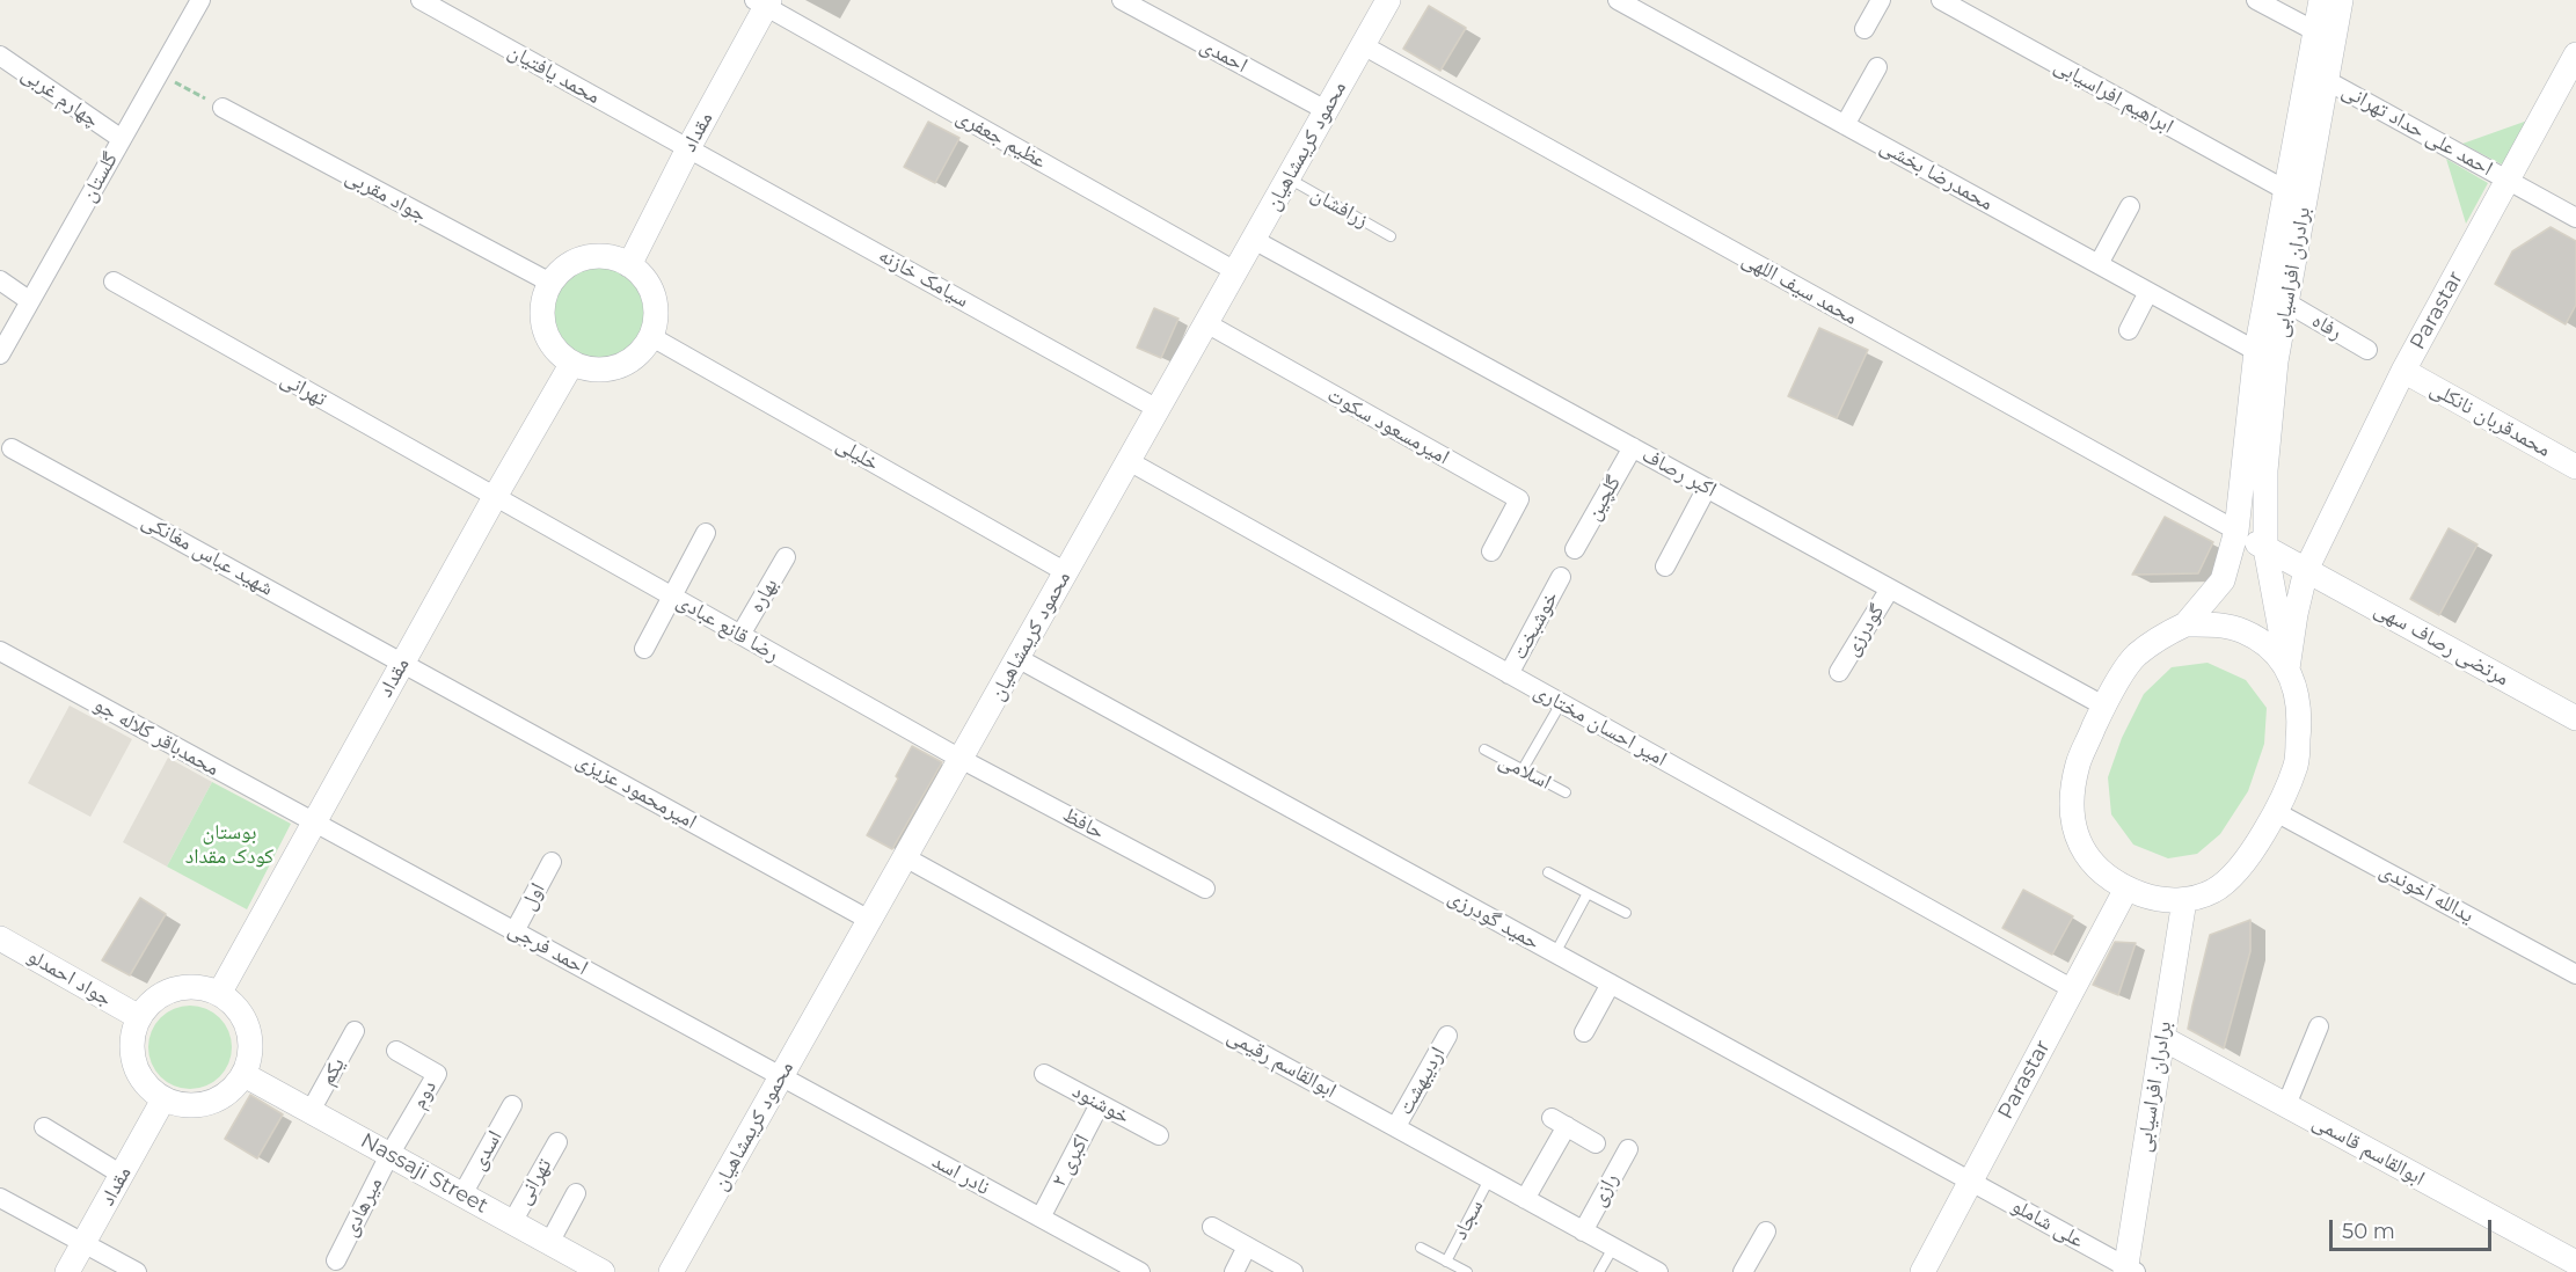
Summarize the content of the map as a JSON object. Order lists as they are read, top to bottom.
{
  "streets": {
    "street": [
      "احمدی",
      "محمد یافتیان",
      "ابراهیم افراسیابی",
      "چهارم غربی",
      "احمد علی حداد تهرانی",
      "مقداد",
      "عظیم جعفری",
      "محمود کریمشاهیان",
      "محمدرضا بخشی",
      "گلستان",
      "جواد مقربی",
      "برادران افراسیابی",
      "سیامک خازنه",
      "محمد سیف اللهی",
      "Parastar",
      "رفاه",
      "تهرانی",
      "محمدقربان نانکلی",
      "امیرمسعود سکوت",
      "خلیلی",
      "اکبر رصاف",
      "گلچین",
      "شهید عباس مغانکی",
      "بهاره",
      "خوشبخت",
      "رضا قانع عبادی",
      "گودرزی",
      "مرتضی رصاف سهی",
      "امیر احسان مختاری",
      "محمدباقر کلاله جو",
      "امیرمحمود عزیزی",
      "حافظ",
      "یدالله آخوندی",
      "اول",
      "حمید گودرزی",
      "احمد فرجی",
      "جواد احمدلو",
      "ابوالقاسم رقیمی",
      "یکم",
      "اردیبهشت",
      "دوم",
      "خوشنود",
      "اسدی",
      "ابوالقاسم قاسمی",
      "اکبری ۲",
      "Nassaji Street",
      "نادر اسد",
      "رازی",
      "میرهادی",
      "علی شاملو"
    ],
    "lane": ["زرافشان", "اسلامی", "سجاد"]
  },
  "crossings": [
    ["احمدی", "محمود کریمشاهیان"],
    ["محمد یافتیان", "مقداد"],
    ["محمد یافتیان", "سیامک خازنه"],
    ["ابراهیم افراسیابی", "برادران افراسیابی"],
    ["چهارم غربی", "گلستان"],
    ["احمد علی حداد تهرانی", "برادران افراسیابی"],
    ["احمد علی حداد تهرانی", "Parastar"],
    ["مقداد", "عظیم جعفری"],
    ["مقداد", "جواد مقربی"],
    ["مقداد", "سیامک خازنه"],
    ["مقداد", "تهرانی"],
    ["مقداد", "خلیلی"],
    ["مقداد", "شهید عباس مغانکی"],
    ["مقداد", "رضا قانع عبادی"],
    ["مقداد", "محمدباقر کلاله جو"],
    ["مقداد", "امیرمحمود عزیزی"],
    ["مقداد", "احمد فرجی"],
    ["مقداد", "جواد احمدلو"],
    ["مقداد", "Nassaji Street"],
    ["عظیم جعفری", "محمود کریمشاهیان"],
    ["محمود کریمشاهیان", "زرافشان"],
    ["محمود کریمشاهیان", "سیامک خازنه"],
    ["محمود کریمشاهیان", "محمد سیف اللهی"],
    ["محمود کریمشاهیان", "امیرمسعود سکوت"],
    ["محمود کریمشاهیان", "خلیلی"],
    ["محمود کریمشاهیان", "اکبر رصاف"],
    ["محمود کریمشاهیان", "رضا قانع عبادی"],
    ["محمود کریمشاهیان", "امیر احسان مختاری"],
    ["محمود کریمشاهیان", "امیرمحمود عزیزی"],
    ["محمود کریمشاهیان", "حافظ"],
    ["محمود کریمشاهیان", "حمید گودرزی"],
    ["محمود کریمشاهیان", "احمد فرجی"],
    ["محمود کریمشاهیان", "ابوالقاسم رقیمی"],
    ["محمود کریمشاهیان", "نادر اسد"],
    ["محمدرضا بخشی", "برادران افراسیابی"],
    ["جواد مقربی", "خلیلی"],
    ["برادران افراسیابی", "محمد سیف اللهی"],
    ["برادران افراسیابی", "Parastar"],
    ["برادران افراسیابی", "رفاه"],
    ["برادران افراسیابی", "مرتضی رصاف سهی"],
    ["برادران افراسیابی", "یدالله آخوندی"],
    ["برادران افراسیابی", "ابوالقاسم قاسمی"],
    ["برادران افراسیابی", "علی شاملو"],
    ["محمد سیف اللهی", "مرتضی رصاف سهی"],
    ["Parastar", "محمدقربان نانکلی"],
    ["Parastar", "مرتضی رصاف سهی"],
    ["Parastar", "امیر احسان مختاری"],
    ["Parastar", "حمید گودرزی"],
    ["Parastar", "علی شاملو"],
    ["تهرانی", "رضا قانع عبادی"],
    ["تهرانی", "Nassaji Street"],
    ["اکبر رصاف", "گلچین"],
    ["اکبر رصاف", "گودرزی"],
    ["شهید عباس مغانکی", "امیرمحمود عزیزی"],
    ["بهاره", "رضا قانع عبادی"],
    ["خوشبخت", "امیر احسان مختاری"],
    ["رضا قانع عبادی", "حافظ"],
    ["محمدباقر کلاله جو", "احمد فرجی"],
    ["اول", "احمد فرجی"],
    ["حمید گودرزی", "علی شاملو"],
    ["احمد فرجی", "نادر اسد"],
    ["جواد احمدلو", "Nassaji Street"],
    ["ابوالقاسم رقیمی", "اردیبهشت"],
    ["ابوالقاسم رقیمی", "رازی"],
    ["ابوالقاسم رقیمی", "سجاد"],
    ["یکم", "Nassaji Street"],
    ["دوم", "Nassaji Street"],
    ["دوم", "میرهادی"],
    ["خوشنود", "اکبری ۲"],
    ["اسدی", "Nassaji Street"],
    ["اکبری ۲", "نادر اسد"],
    ["Nassaji Street", "میرهادی"]
  ],
  "parks": ["بوستان کودک مقداد"],
  "scale_bar": "50 m"
}
